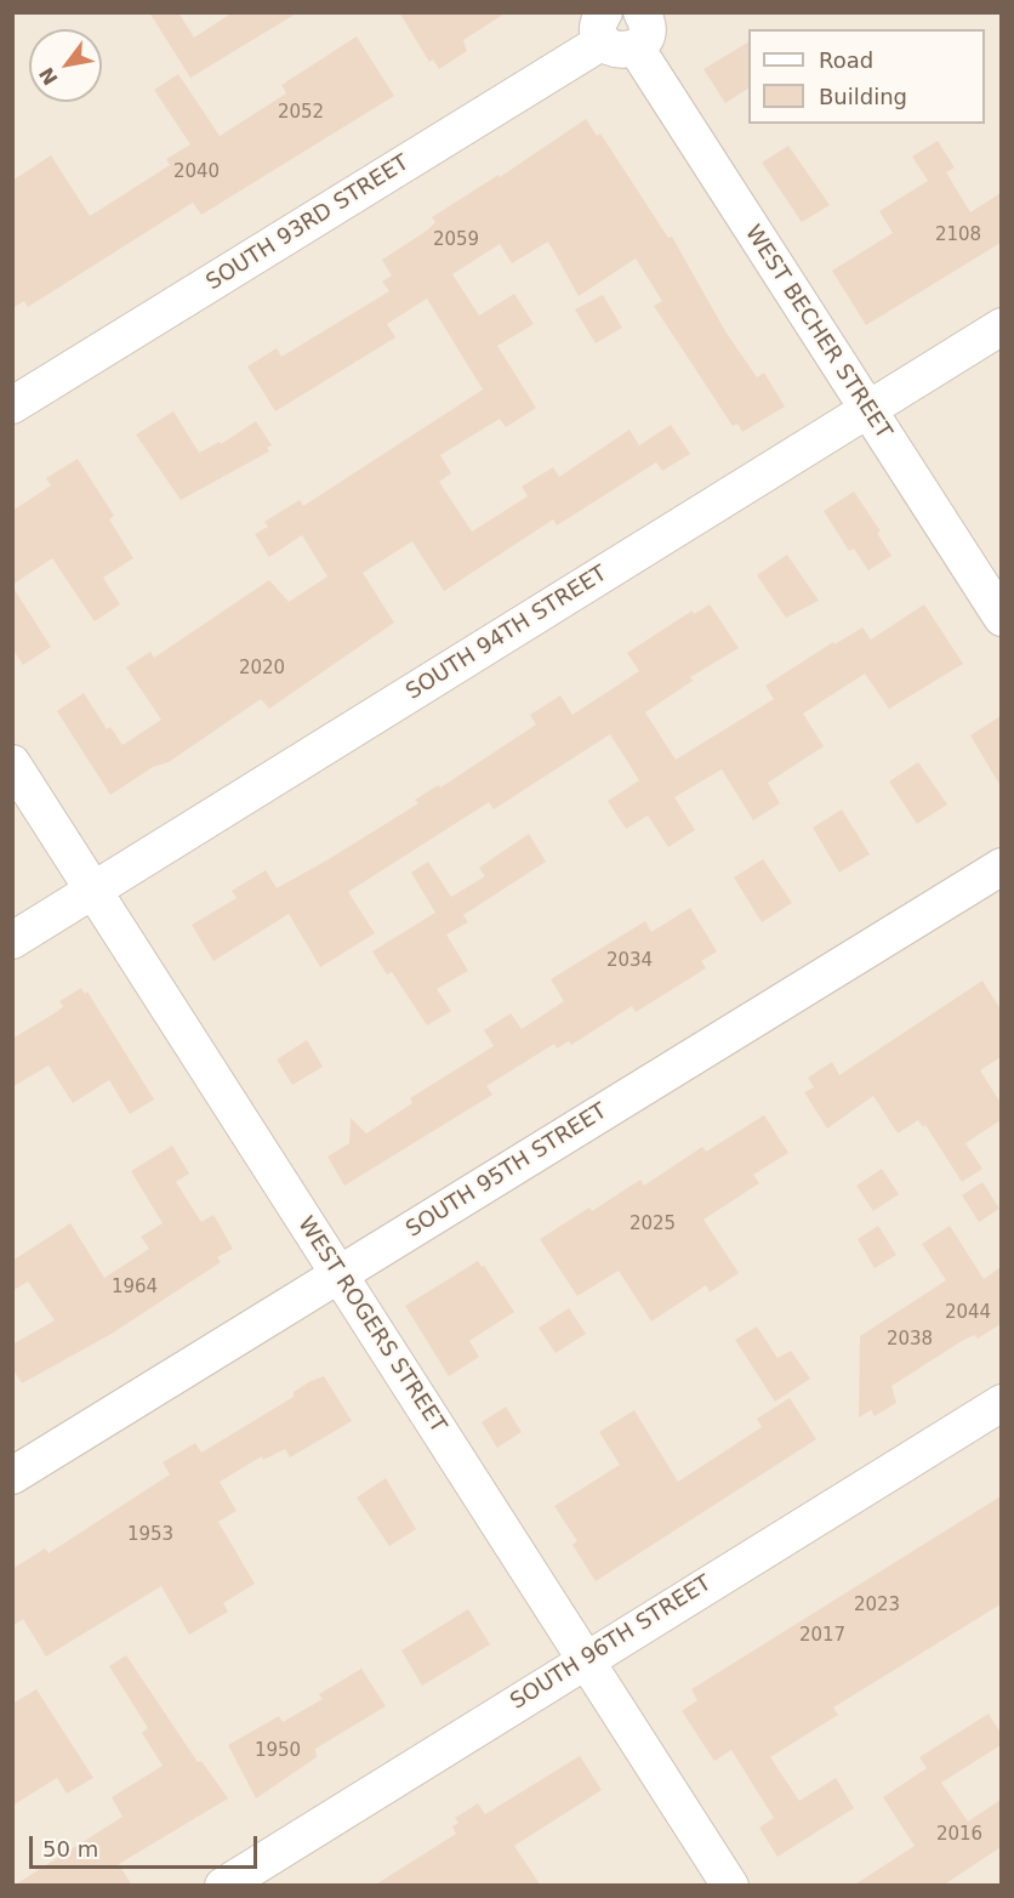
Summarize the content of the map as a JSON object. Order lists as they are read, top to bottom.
{
  "streets": {
    "street": [
      "SOUTH 93RD STREET",
      "WEST BECHER STREET",
      "SOUTH 94TH STREET",
      "SOUTH 95TH STREET",
      "WEST ROGERS STREET",
      "SOUTH 96TH STREET"
    ]
  },
  "crossings": [
    ["SOUTH 93RD STREET", "WEST BECHER STREET"],
    ["WEST BECHER STREET", "SOUTH 94TH STREET"],
    ["SOUTH 94TH STREET", "WEST ROGERS STREET"],
    ["SOUTH 95TH STREET", "WEST ROGERS STREET"],
    ["WEST ROGERS STREET", "SOUTH 96TH STREET"]
  ],
  "house_numbers": [
    "2052",
    "2040",
    "2108",
    "2059",
    "2020",
    "2034",
    "2025",
    "1964",
    "2044",
    "2038",
    "1953",
    "2023",
    "2017",
    "1950",
    "2016"
  ],
  "legend": ["Road", "Building"],
  "scale_bar": "50 m",
  "north": "bottom left"
}
